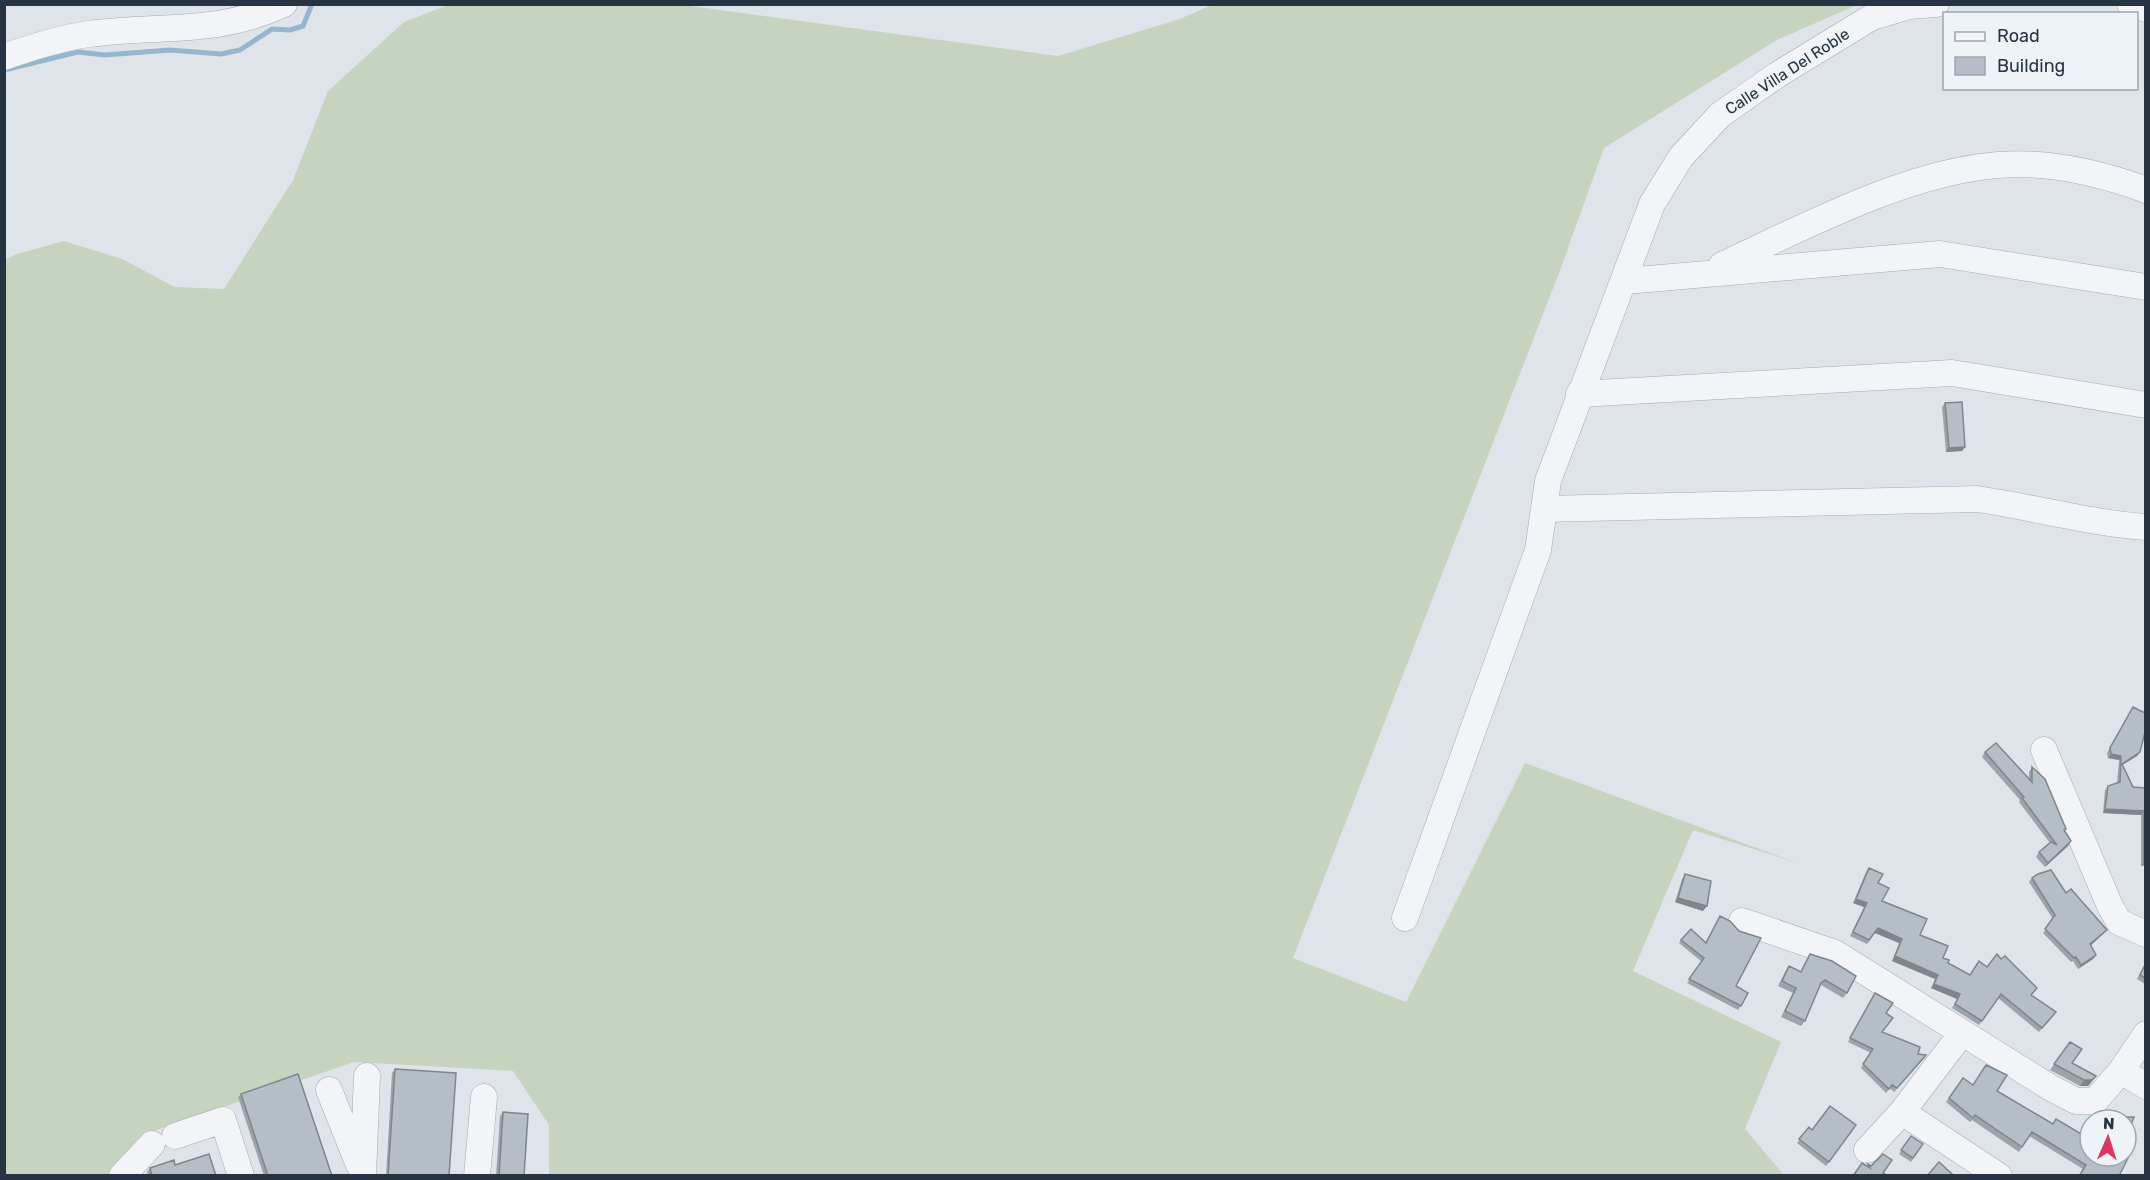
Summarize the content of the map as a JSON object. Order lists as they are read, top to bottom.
{
  "streets": {
    "street": ["Calle Villa Del Roble"]
  },
  "legend": ["Road", "Building"],
  "north": "top"
}
